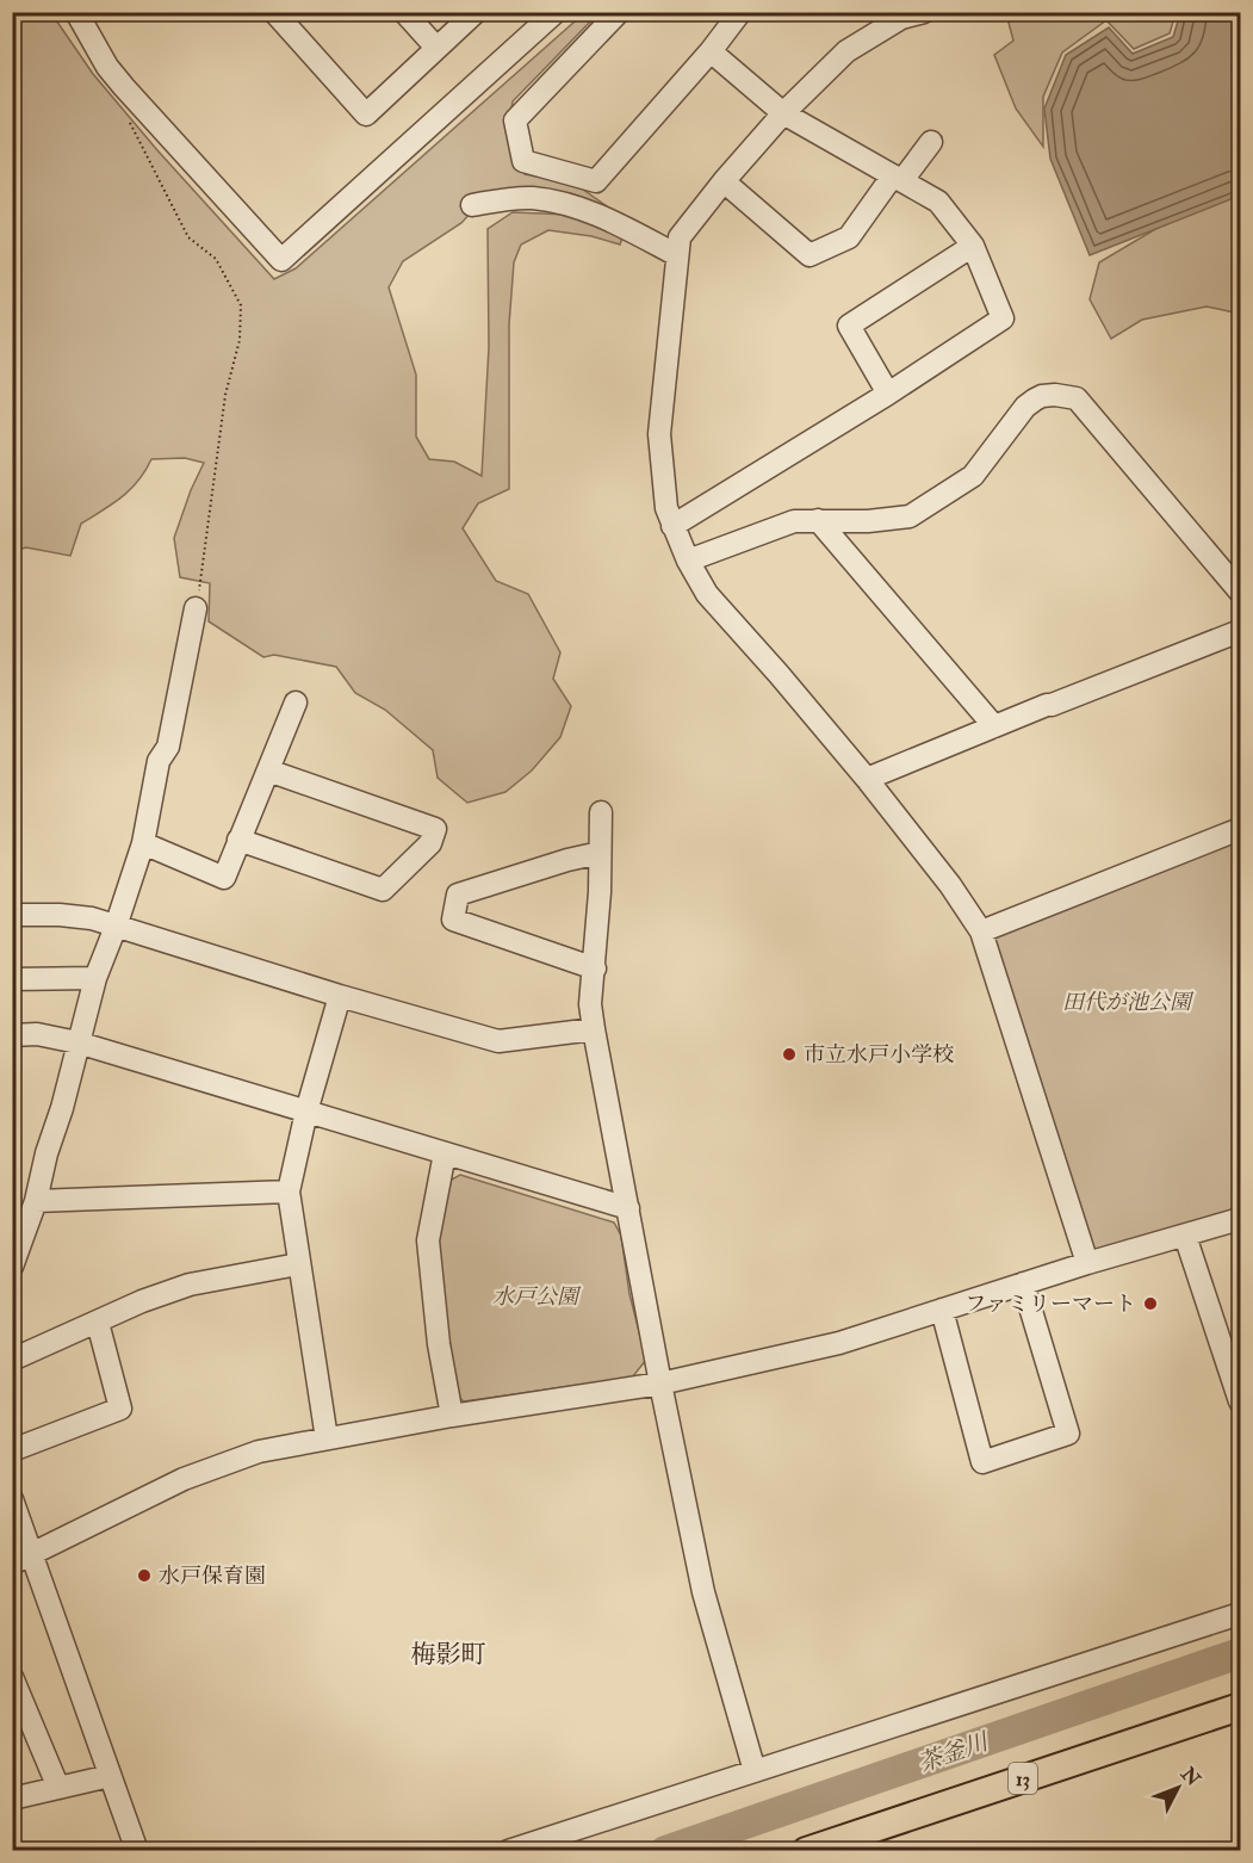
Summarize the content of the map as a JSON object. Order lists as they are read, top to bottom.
{
  "streets": {
    "main road": ["13"]
  },
  "districts": ["梅影町"],
  "water": ["茶釜川"],
  "parks": ["田代が池公園", "水戸公園"],
  "places": ["市立水戸小学校", "ファミリーマート", "水戸保育園"],
  "north": "top right"
}
